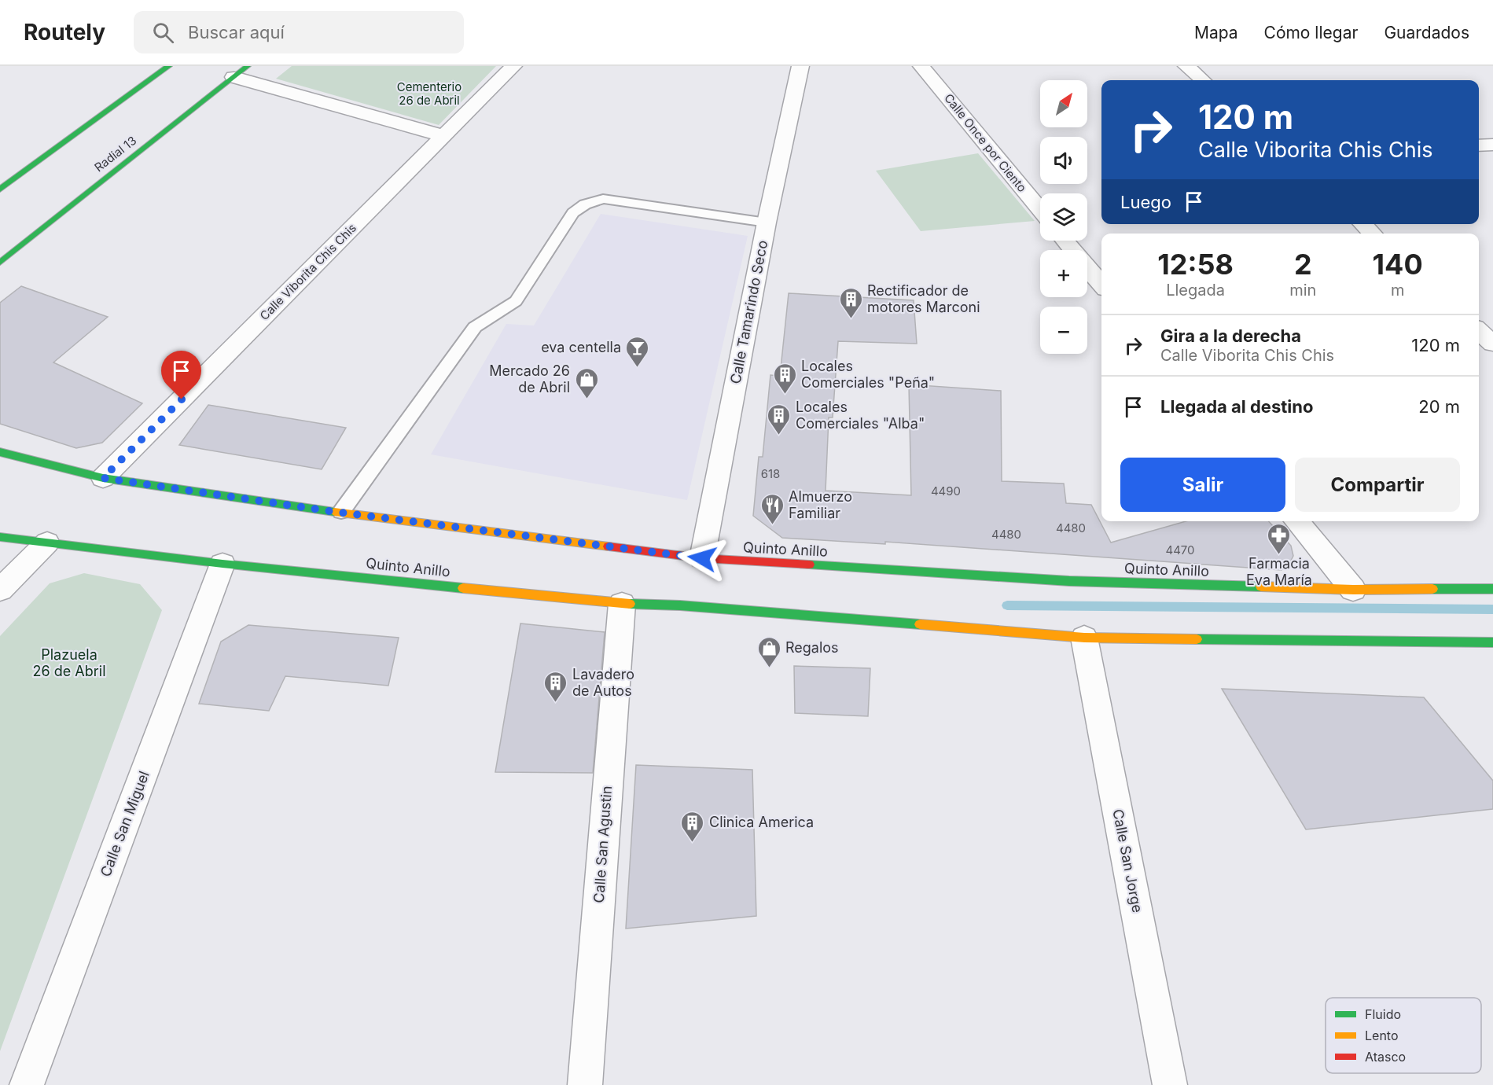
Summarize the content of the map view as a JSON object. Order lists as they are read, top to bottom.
{
  "streets": {
    "main road": ["Radial 13", "Quinto Anillo"],
    "street": [
      "Calle Once por Ciento",
      "Calle Viborita Chis Chis",
      "Calle Tamarindo Seco",
      "Calle San Miguel",
      "Calle San Agustin",
      "Calle San Jorge"
    ]
  },
  "crossings": [
    ["Calle Viborita Chis Chis", "Quinto Anillo"],
    ["Calle Tamarindo Seco", "Quinto Anillo"],
    ["Quinto Anillo", "Calle San Miguel"],
    ["Quinto Anillo", "Calle San Agustin"],
    ["Quinto Anillo", "Calle San Jorge"]
  ],
  "parks": ["Cementerio 26 de Abril", "Plazuela 26 de Abril"],
  "places": {
    "building": [
      "Rectificador de motores Marconi",
      "Locales Comerciales \"Peña\"",
      "Locales Comerciales \"Alba\"",
      "Lavadero de Autos",
      "Clinica America"
    ],
    "bar": ["eva centella"],
    "shop": ["Mercado 26 de Abril", "Regalos"],
    "restaurant": ["Almuerzo Familiar"],
    "pharmacy": ["Farmacia Eva María"]
  },
  "house_numbers": [
    "618",
    "4490",
    "4480",
    "4480",
    "4470"
  ],
  "legend": ["Fluido", "Lento", "Atasco"],
  "north": "top right",
  "page": {
    "header": "Routely",
    "search": "Buscar aquí",
    "nav": ["Mapa", "Cómo llegar", "Guardados"],
    "map_buttons": ["+", "−"],
    "turn": ["120 m", "Calle Viborita Chis Chis"],
    "then": "Luego",
    "eta": [
      "12:58",
      "Llegada",
      "2",
      "min",
      "140",
      "m"
    ],
    "list": [
      {
        "name": "Gira a la derecha",
        "note": "Calle Viborita Chis Chis",
        "value": "120 m"
      },
      {
        "name": "Llegada al destino",
        "value": "20 m"
      }
    ],
    "buttons": ["Salir", "Compartir"]
  }
}
